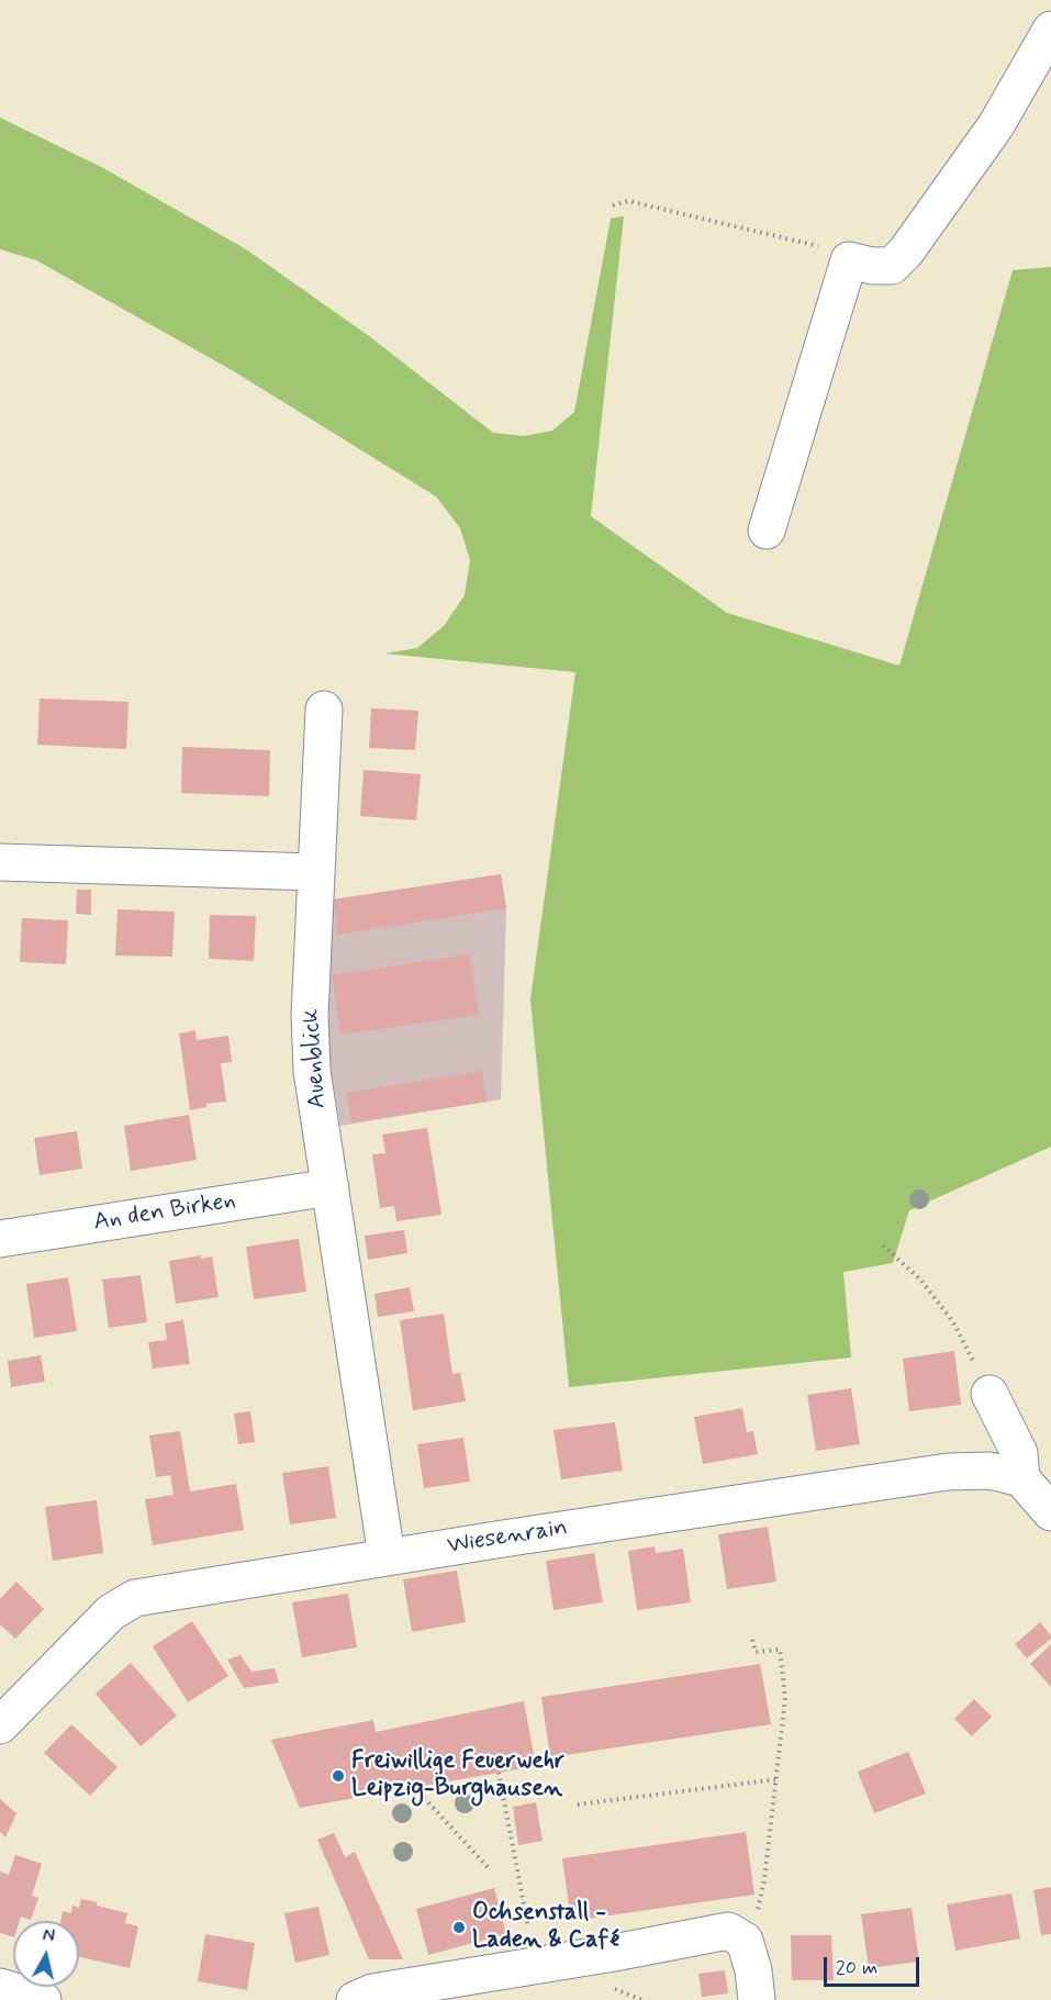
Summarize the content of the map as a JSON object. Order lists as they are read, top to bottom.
{
  "streets": {
    "street": ["Auenblick", "An den Birken", "Wiesenrain"]
  },
  "crossings": [
    ["Auenblick", "An den Birken"],
    ["Auenblick", "Wiesenrain"]
  ],
  "places": ["Freiwillige Feuerwehr Leipzig-Burghausen", "Ochsenstall - Laden & Café"],
  "scale_bar": "20 m",
  "north": "top"
}
